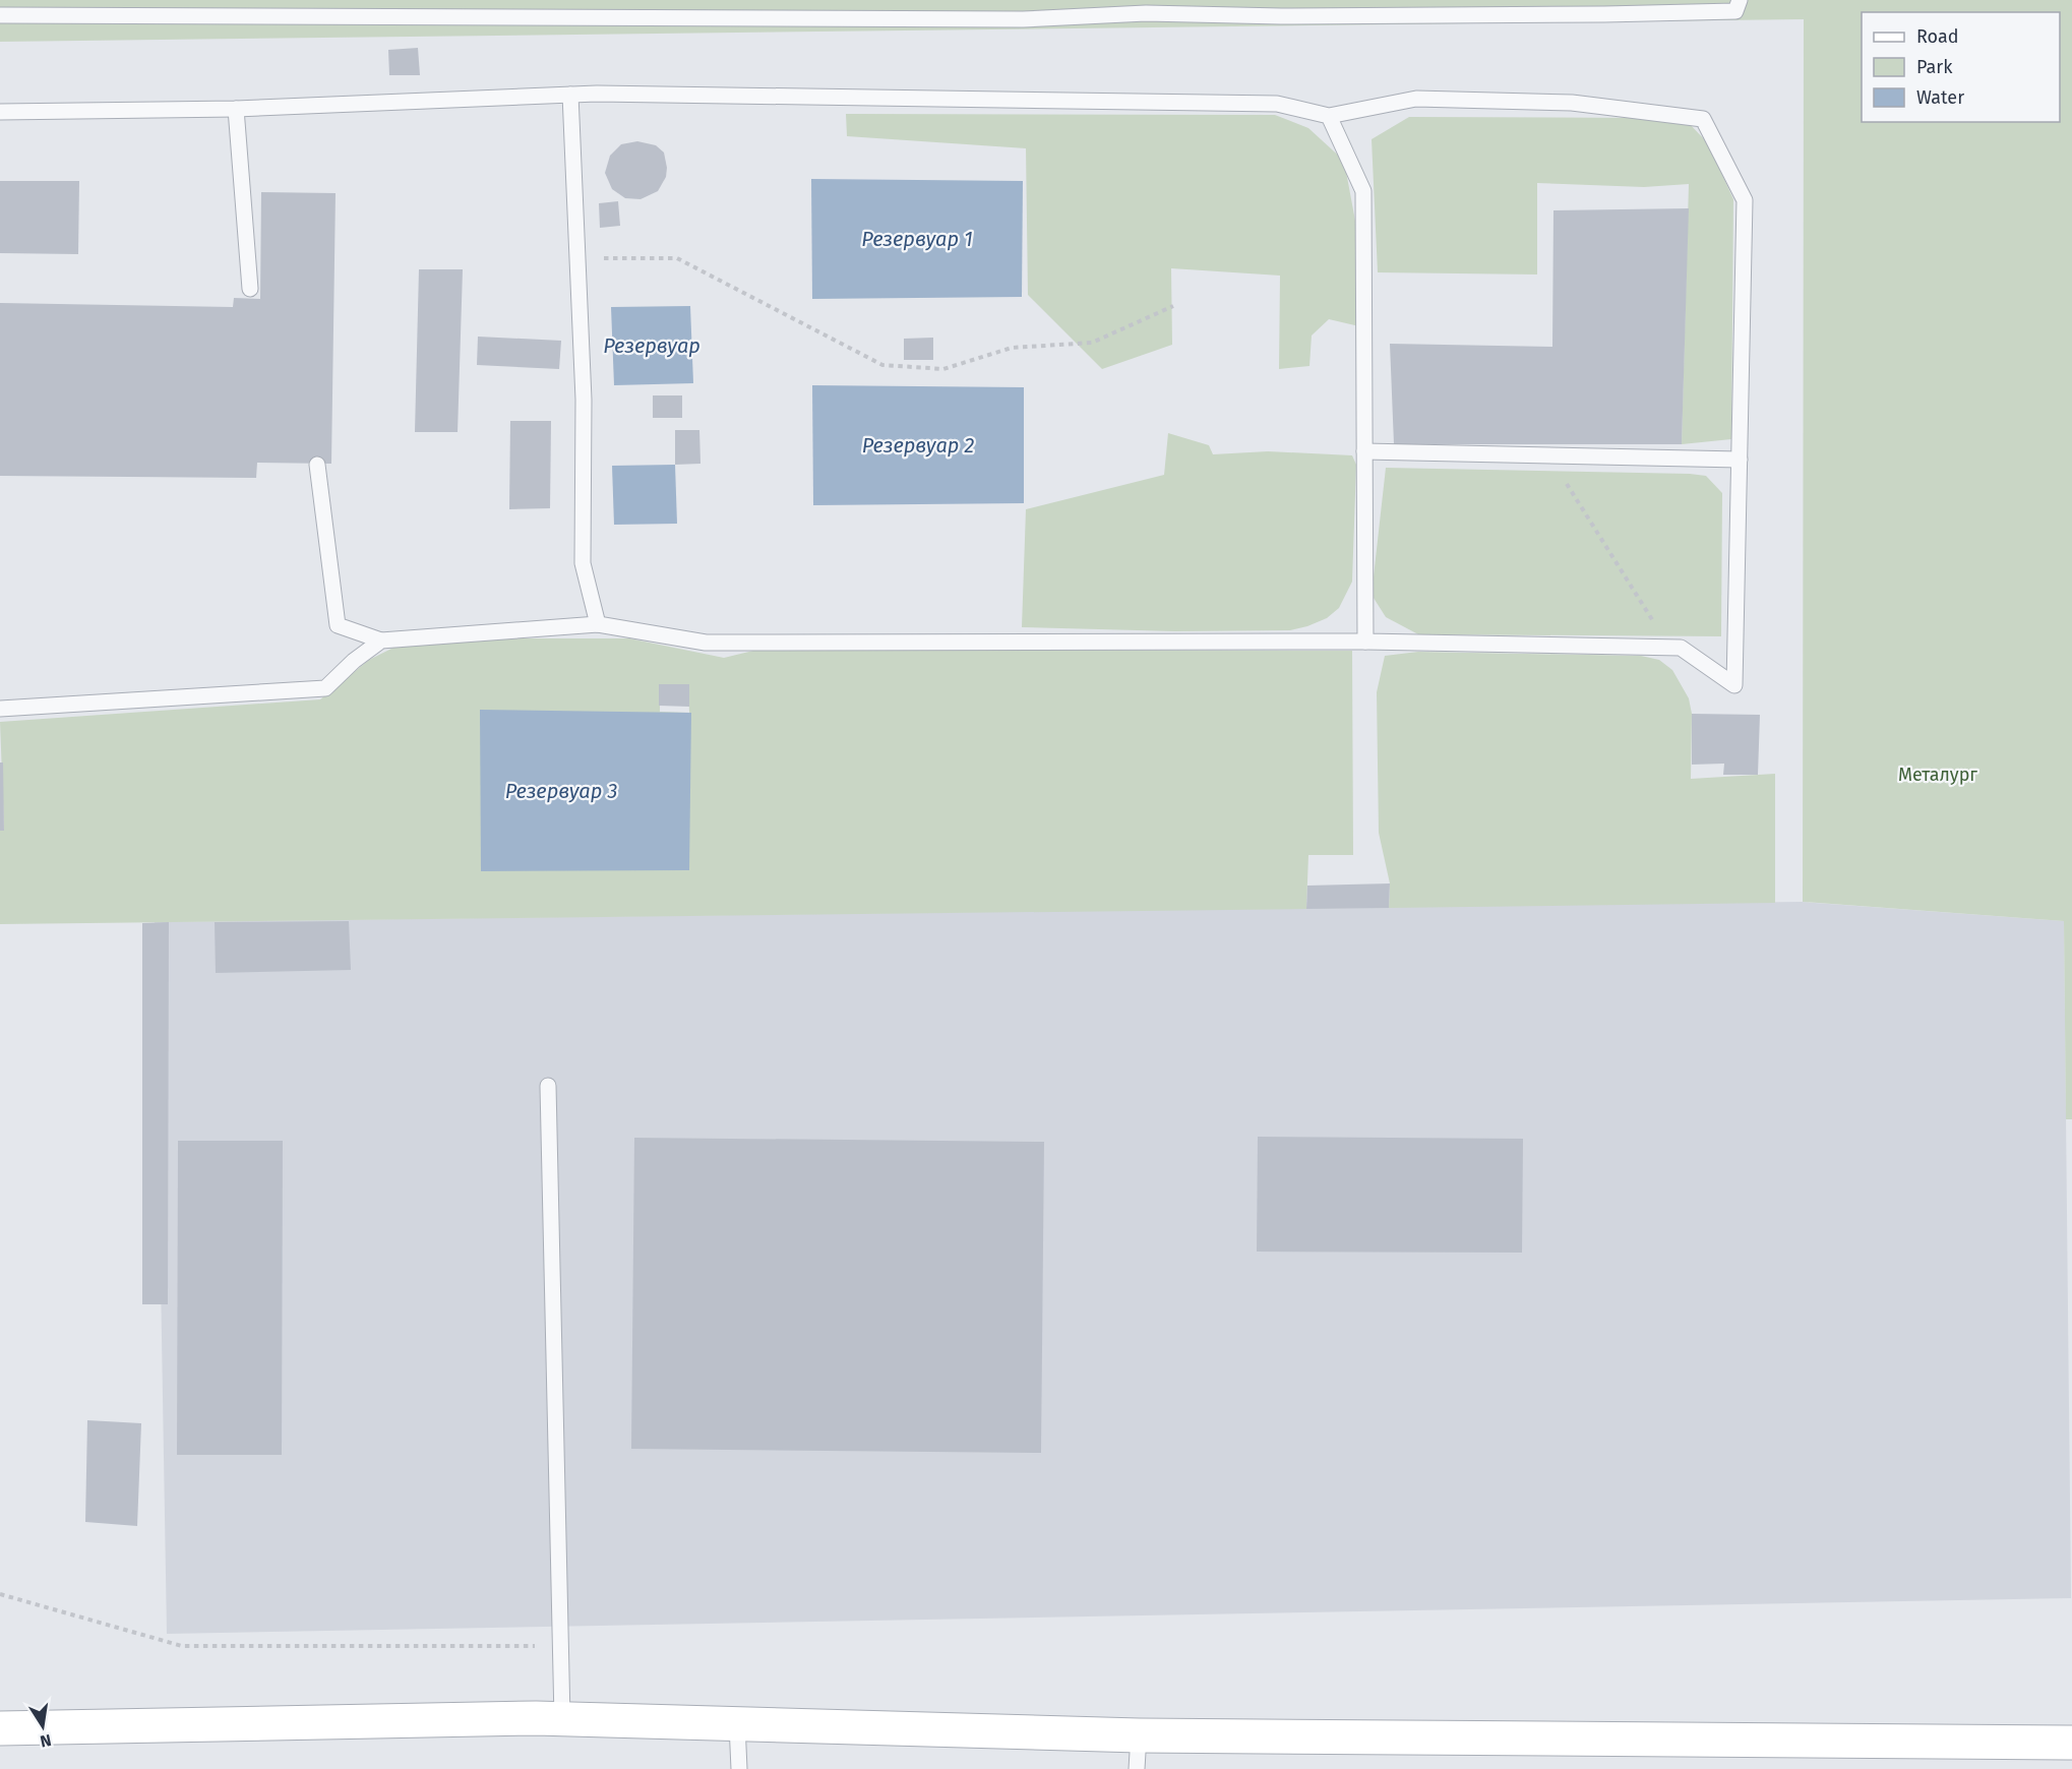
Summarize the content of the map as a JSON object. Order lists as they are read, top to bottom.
{
  "water": [
    "Резервуар 1",
    "Резервуар",
    "Резервуар 2",
    "Резервуар 3"
  ],
  "parks": ["Металург"],
  "legend": ["Road", "Park", "Water"],
  "north": "bottom"
}
